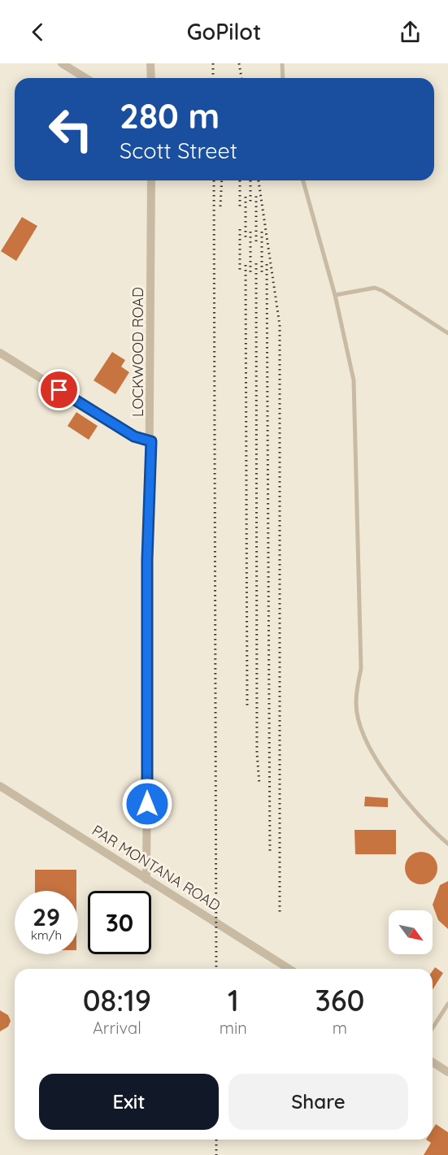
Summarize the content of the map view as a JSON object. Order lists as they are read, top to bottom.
{
  "streets": {
    "street": ["LOCKWOOD ROAD", "PAR MONTANA ROAD"]
  },
  "crossings": [
    ["LOCKWOOD ROAD", "PAR MONTANA ROAD"]
  ],
  "north": "bottom right",
  "page": {
    "header": "GoPilot",
    "turn": ["280 m", "Scott Street"],
    "speed": "29 km/h",
    "limit": "30",
    "eta": [
      "08:19",
      "Arrival",
      "1",
      "min",
      "360",
      "m"
    ],
    "buttons": ["Exit", "Share"]
  }
}
